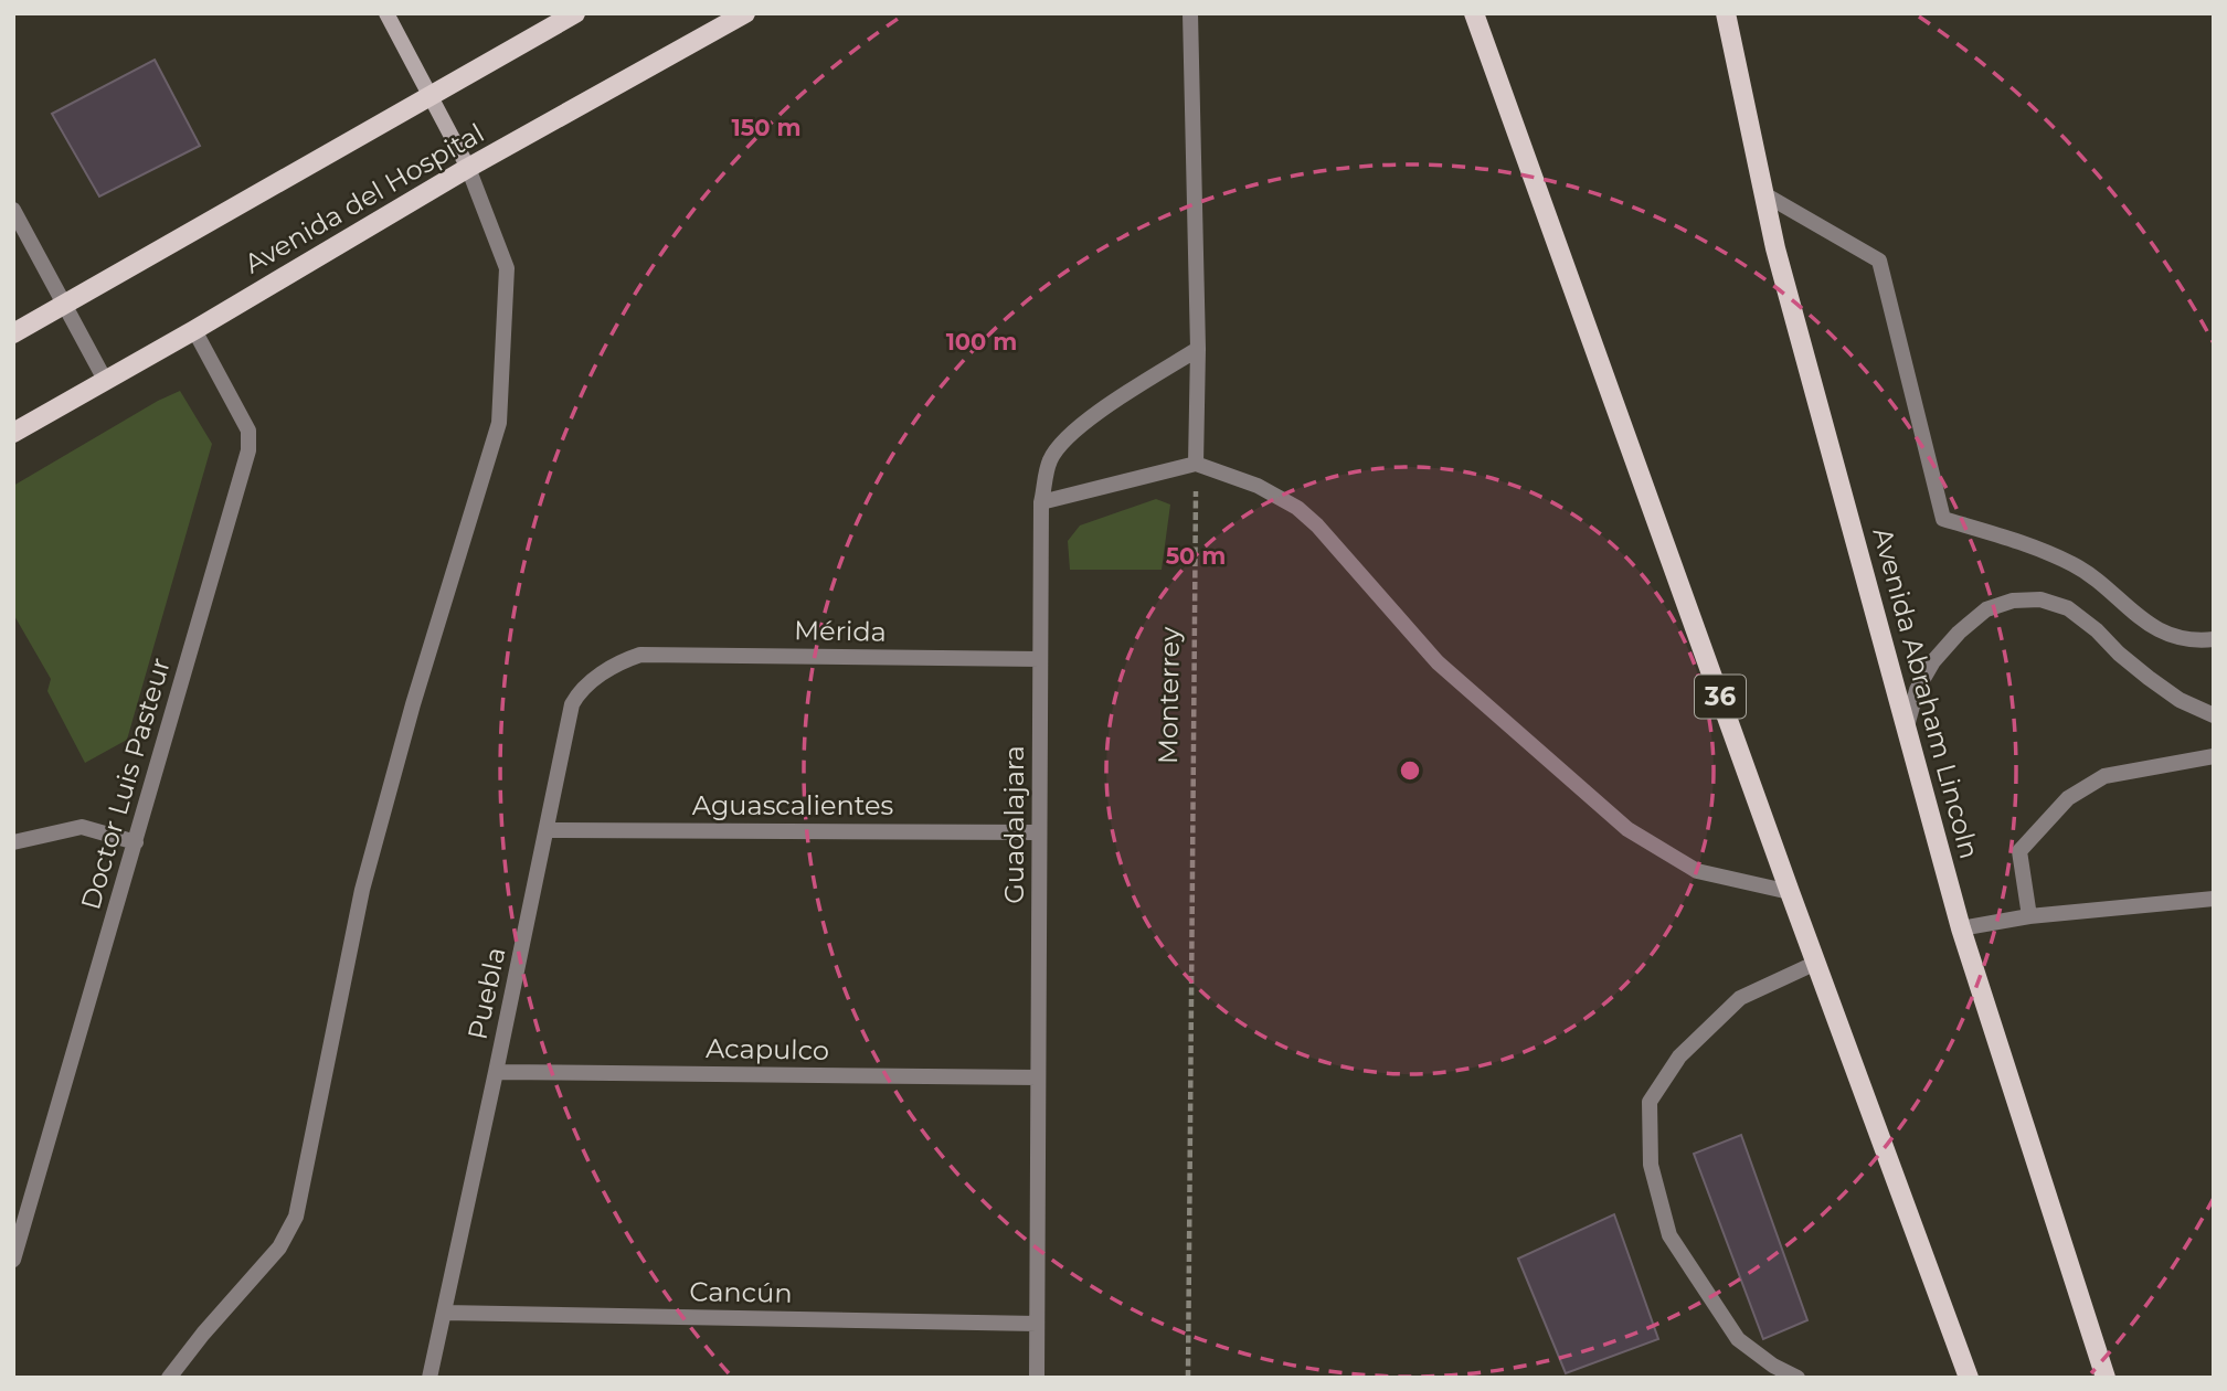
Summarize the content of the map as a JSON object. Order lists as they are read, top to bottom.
{
  "streets": {
    "main road": ["Avenida del Hospital", "Avenida Abraham Lincoln", "36"],
    "street": [
      "Mérida",
      "Doctor Luis Pasteur",
      "Aguascalientes",
      "Guadalajara",
      "Puebla",
      "Acapulco",
      "Cancún"
    ],
    "path": ["Monterrey"]
  },
  "crossings": [
    ["Avenida del Hospital", "Doctor Luis Pasteur"],
    ["Mérida", "Guadalajara"],
    ["Mérida", "Puebla"],
    ["Aguascalientes", "Guadalajara"],
    ["Aguascalientes", "Puebla"],
    ["Guadalajara", "Acapulco"],
    ["Guadalajara", "Cancún"],
    ["Puebla", "Acapulco"],
    ["Puebla", "Cancún"]
  ],
  "rings": ["150 m", "100 m", "50 m"]
}
